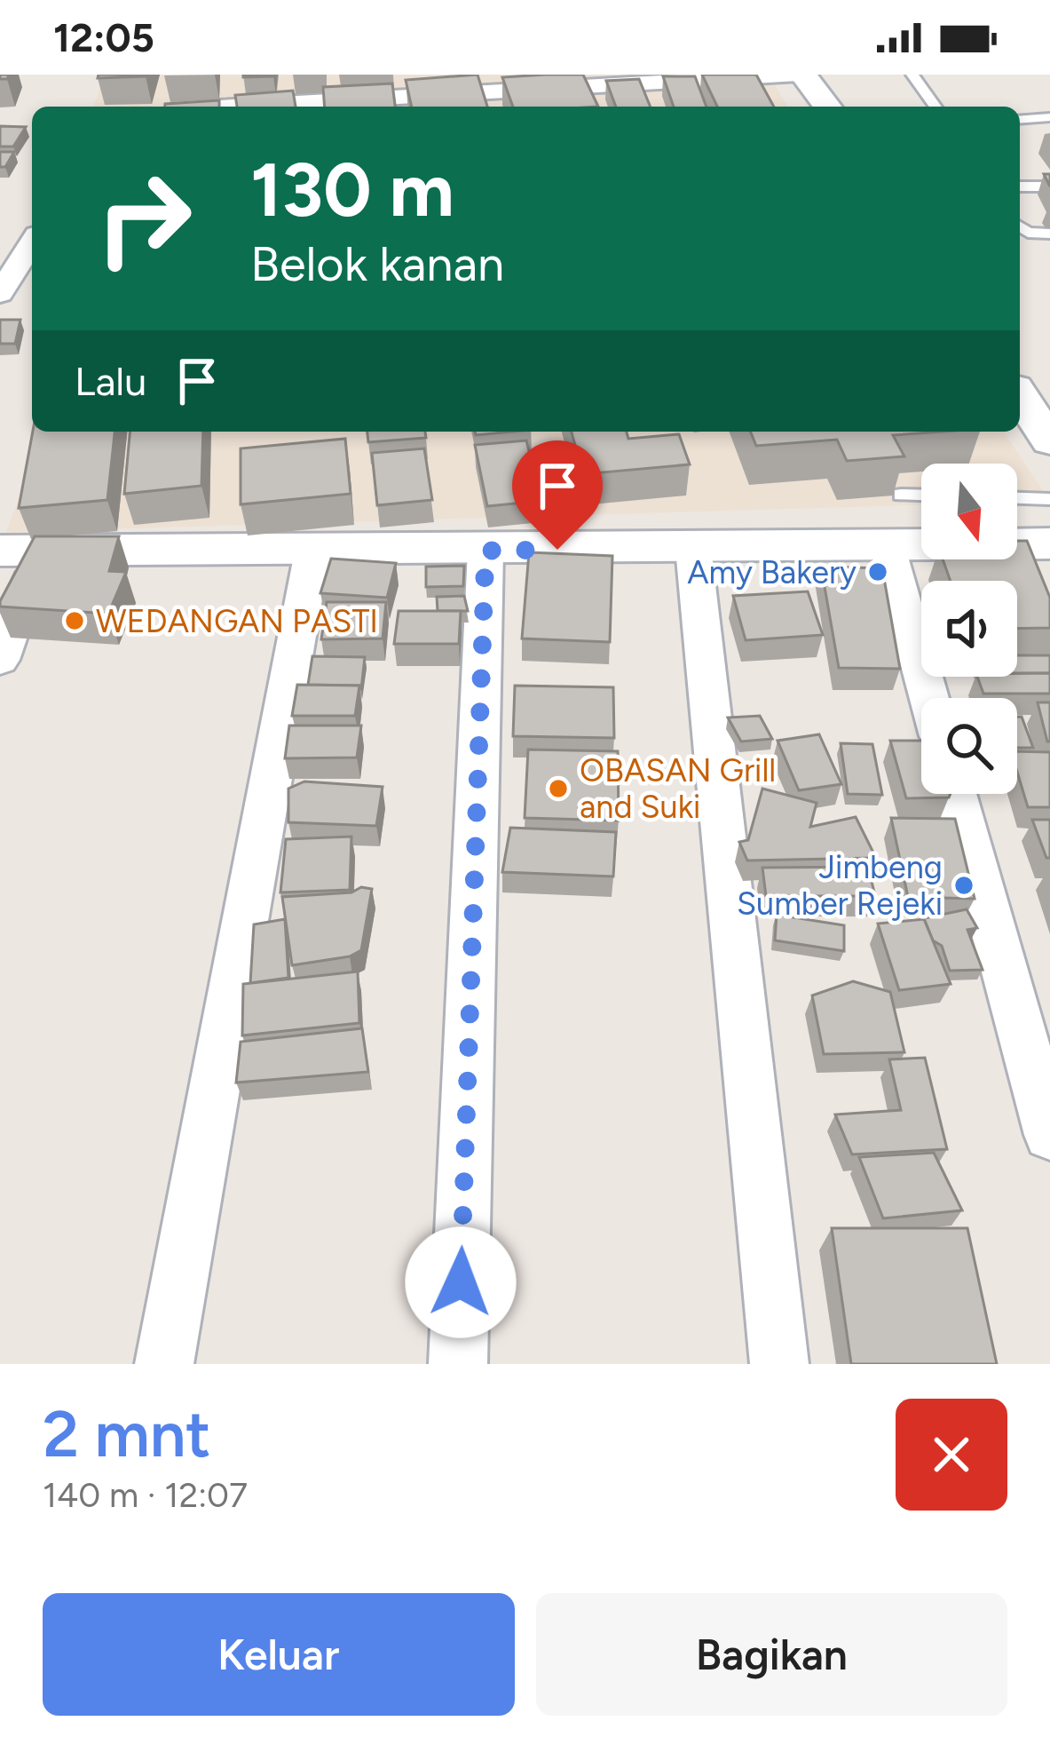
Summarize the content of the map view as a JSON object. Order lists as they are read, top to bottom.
{
  "places": [
    "Amy Bakery",
    "WEDANGAN PASTI",
    "OBASAN Grill and Suki",
    "Jimbeng Sumber Rejeki"
  ],
  "north": "bottom",
  "page": {
    "status": "12:05",
    "turn": ["130 m", "Belok kanan"],
    "then": "Lalu",
    "heading": ["2 mnt", "140 m · 12:07"],
    "buttons": ["Keluar", "Bagikan"]
  }
}
